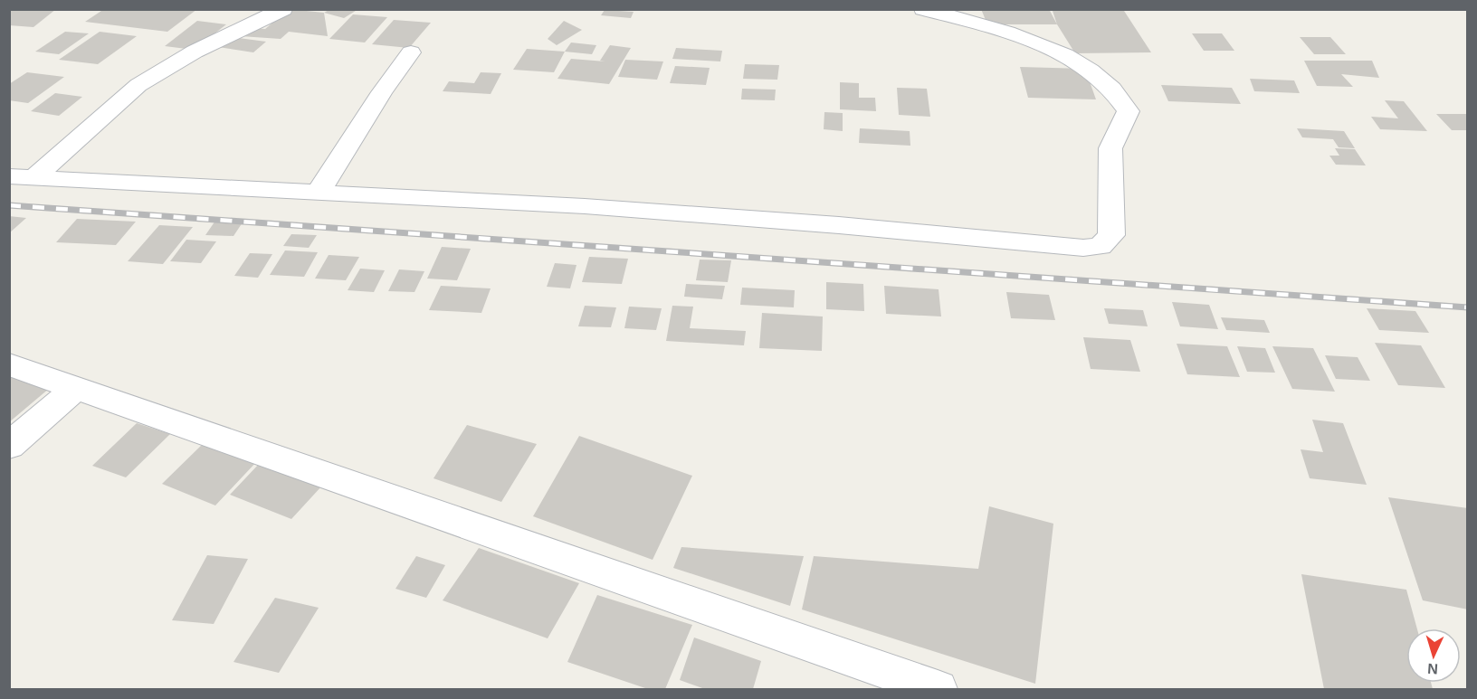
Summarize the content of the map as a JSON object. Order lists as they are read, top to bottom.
{
  "north": "bottom"
}
